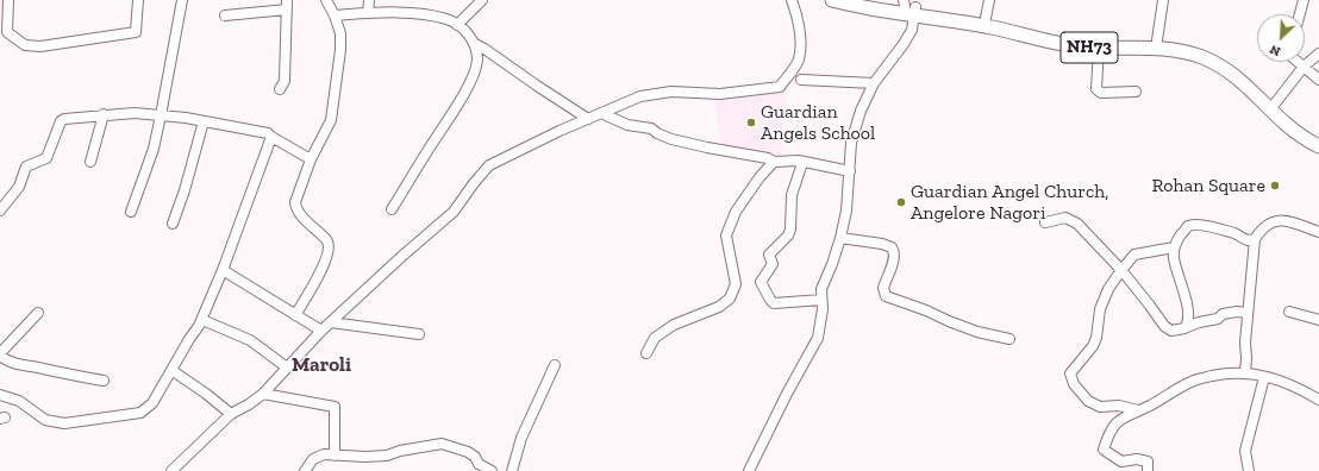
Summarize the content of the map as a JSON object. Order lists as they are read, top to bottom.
{
  "streets": {
    "highway": ["NH73"]
  },
  "districts": ["Maroli"],
  "places": ["Guardian Angels School", "Rohan Square", "Guardian Angel Church, Angelore Nagori"],
  "north": "bottom left"
}
